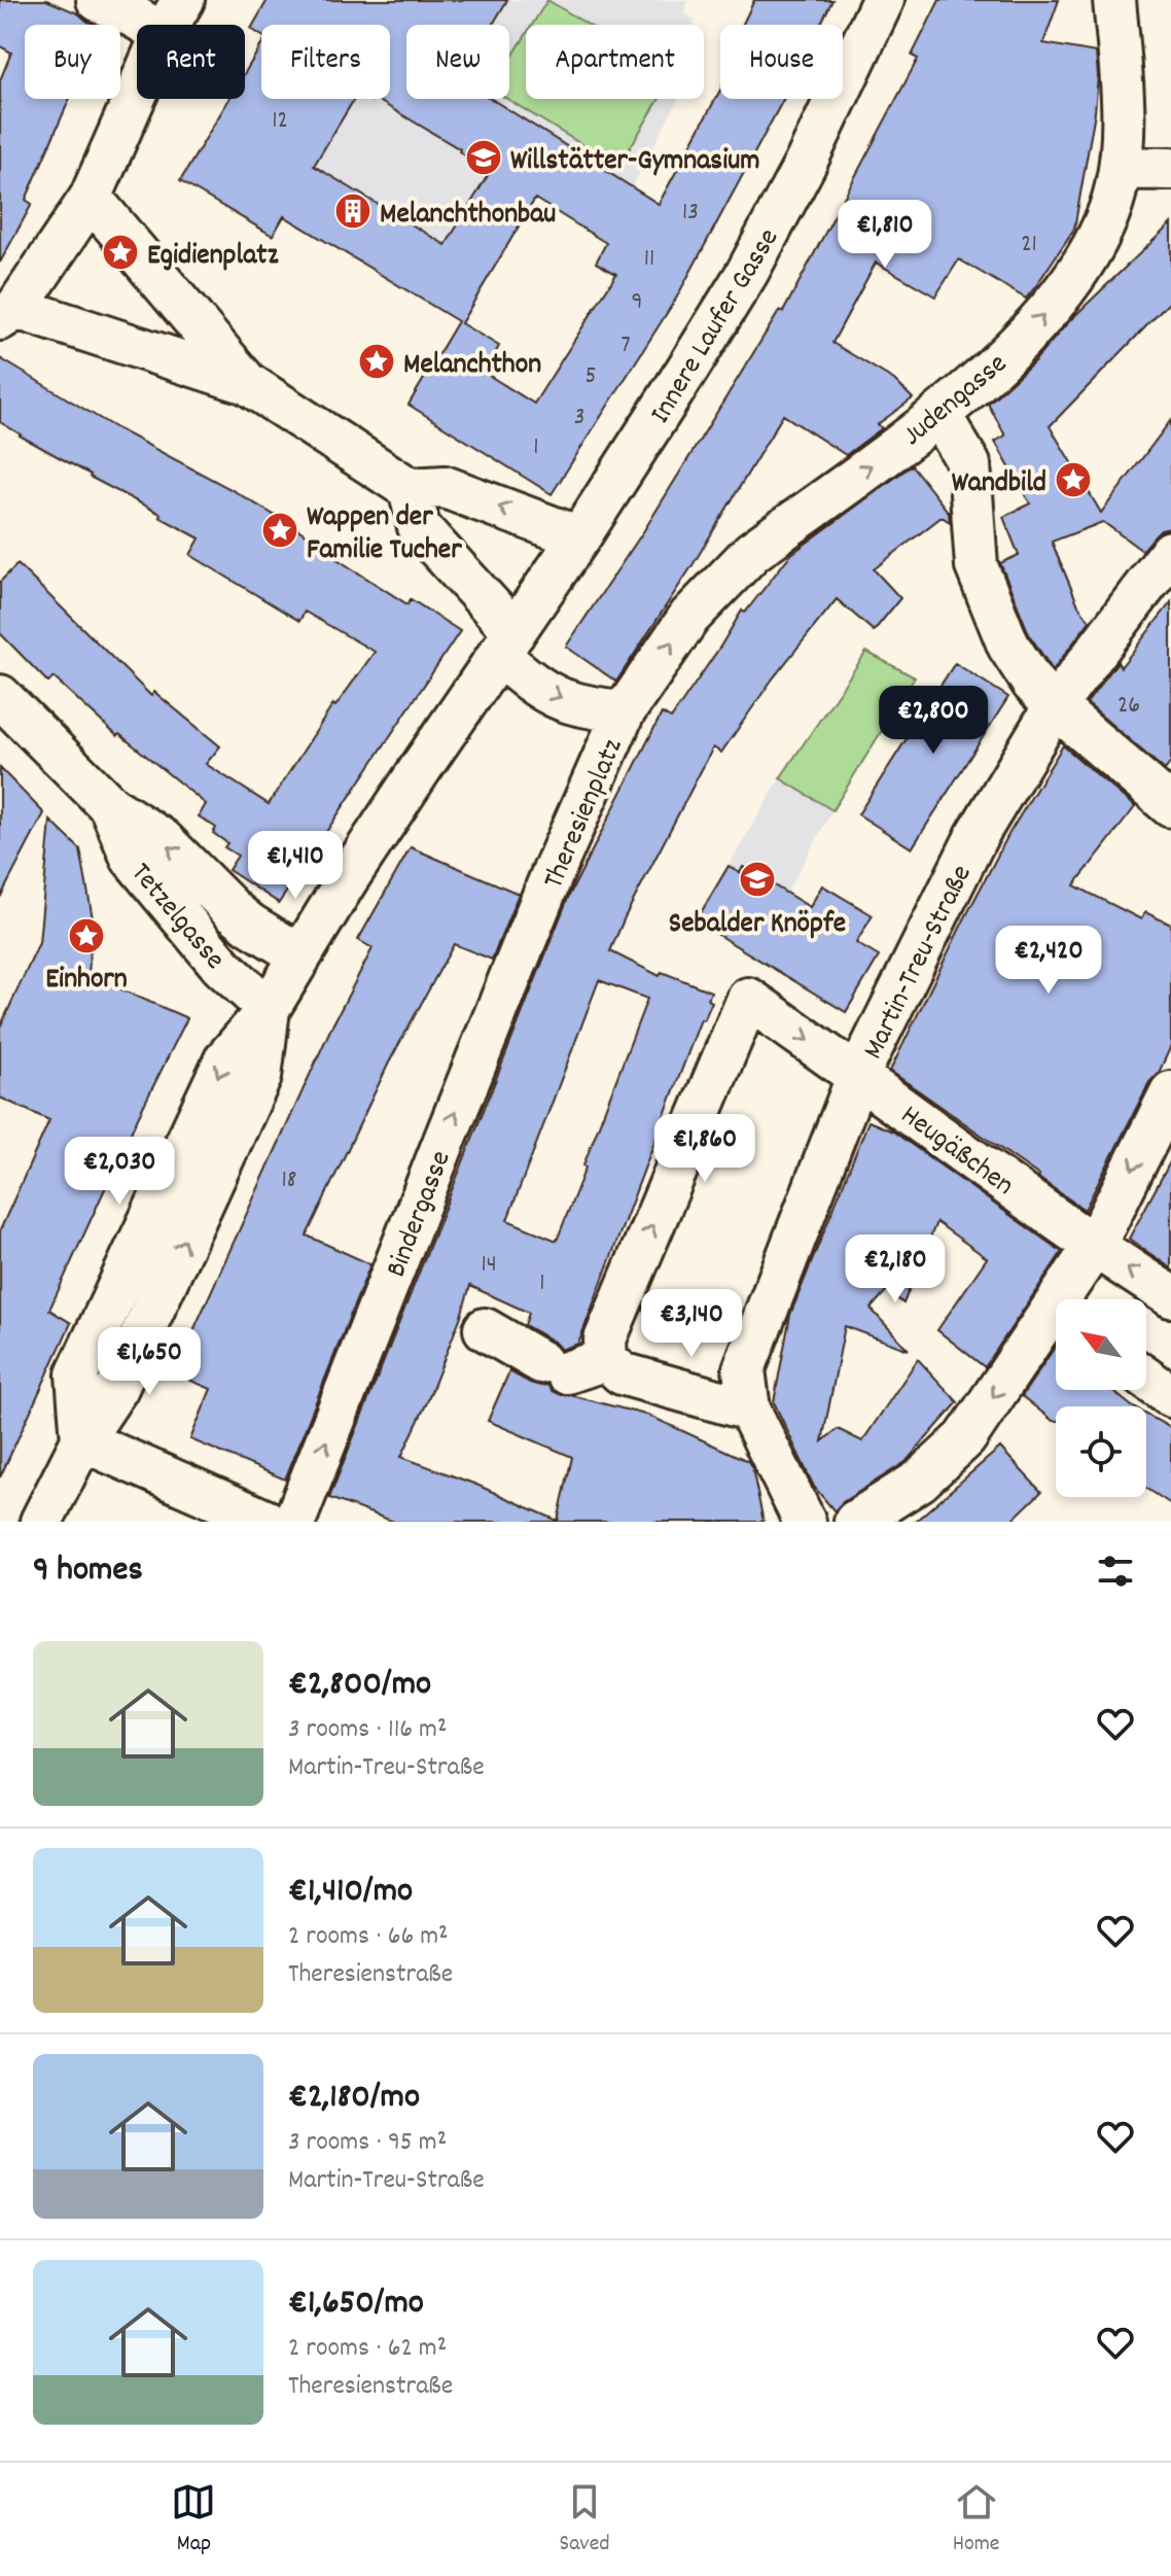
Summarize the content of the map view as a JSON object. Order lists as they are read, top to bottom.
{
  "streets": {
    "street": [
      "Innere Laufer Gasse",
      "Judengasse",
      "Theresienplatz",
      "Tetzelgasse",
      "Martin-Treu-Straße",
      "Heugäßchen",
      "Bindergasse"
    ]
  },
  "crossings": [
    ["Innere Laufer Gasse", "Theresienplatz"],
    ["Judengasse", "Theresienplatz"],
    ["Theresienplatz", "Bindergasse"],
    ["Martin-Treu-Straße", "Heugäßchen"]
  ],
  "one_way": ["Judengasse", "Theresienplatz"],
  "places": {
    "school or university": ["Willstätter-Gymnasium", "Sebalder Knöpfe"],
    "building": ["Melanchthonbau"],
    "place": [
      "Egidienplatz",
      "Melanchthon",
      "Wandbild",
      "Wappen der Familie Tucher",
      "Einhorn"
    ]
  },
  "house_numbers": [
    "12",
    "13",
    "21",
    "11",
    "9",
    "7",
    "5",
    "3",
    "1",
    "26",
    "18",
    "14",
    "1"
  ],
  "north": "top left",
  "page": {
    "chip": [
      "Buy",
      "Rent",
      "Filters",
      "New",
      "Apartment",
      "House"
    ],
    "price": [
      "€1,810",
      "€2,800",
      "€1,410",
      "€2,420",
      "€1,860",
      "€2,030",
      "€2,180",
      "€3,140",
      "€1,650"
    ],
    "heading": "9 homes",
    "list": [
      {
        "name": "€2,800/mo",
        "note": "3 rooms · 116 m² · Martin-Treu-Straße"
      },
      {
        "name": "€1,410/mo",
        "note": "2 rooms · 66 m² · Theresienstraße"
      },
      {
        "name": "€2,180/mo",
        "note": "3 rooms · 95 m² · Martin-Treu-Straße"
      },
      {
        "name": "€1,650/mo",
        "note": "2 rooms · 62 m² · Theresienstraße"
      }
    ],
    "tabs": ["Map", "Saved", "Home"]
  }
}
